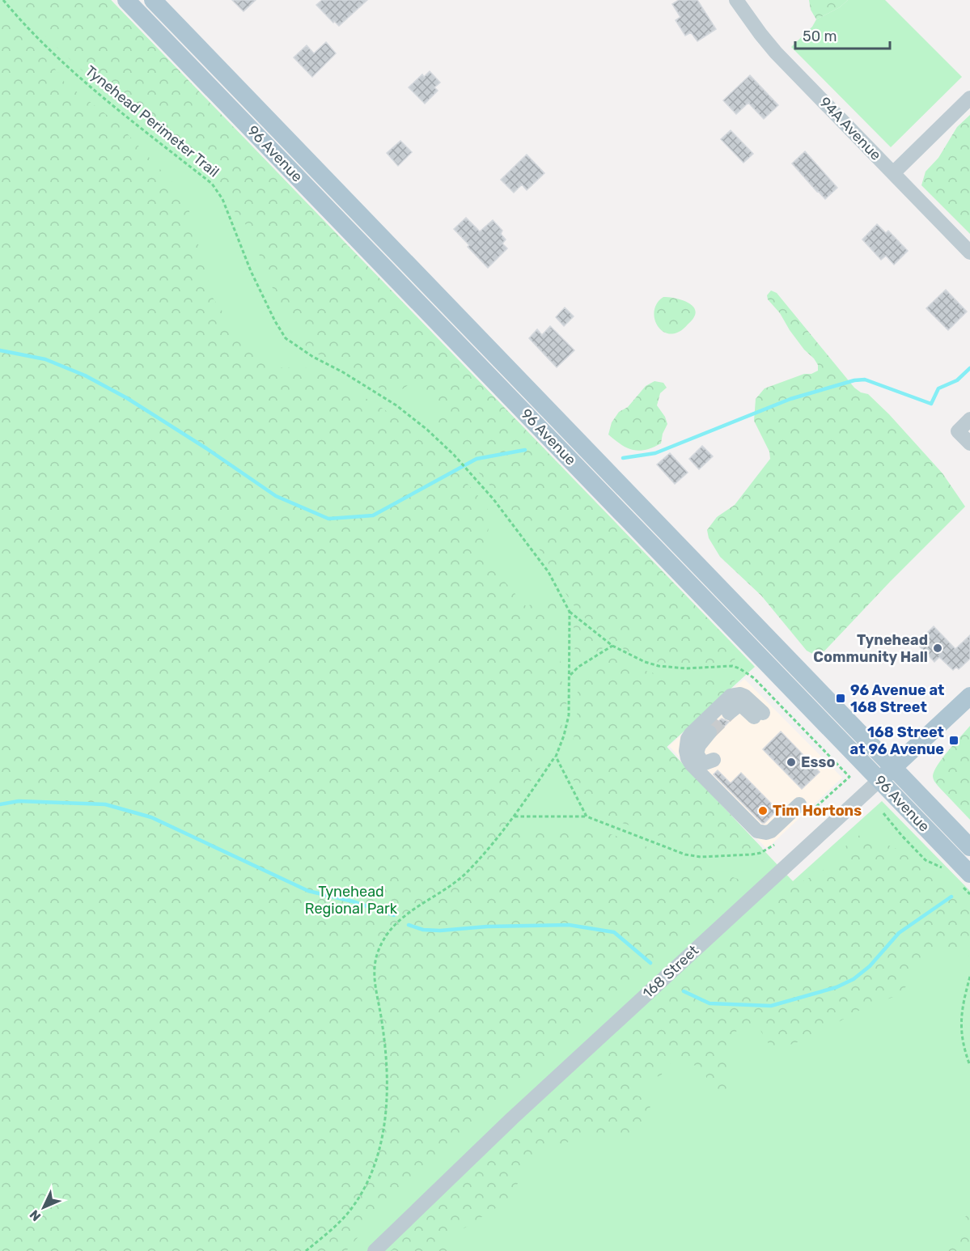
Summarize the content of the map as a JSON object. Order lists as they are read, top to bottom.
{
  "streets": {
    "main road": ["96 Avenue", "168 Street"],
    "street": ["94A Avenue"],
    "path": ["Tynehead Perimeter Trail"]
  },
  "crossings": [
    ["96 Avenue", "168 Street"]
  ],
  "parks": ["Tynehead Regional Park"],
  "places": {
    "other": ["Tynehead Community Hall", "Esso", "Tim Hortons"],
    "transit": ["96 Avenue at 168 Street", "168 Street at 96 Avenue"]
  },
  "scale_bar": "50 m",
  "north": "bottom left"
}
